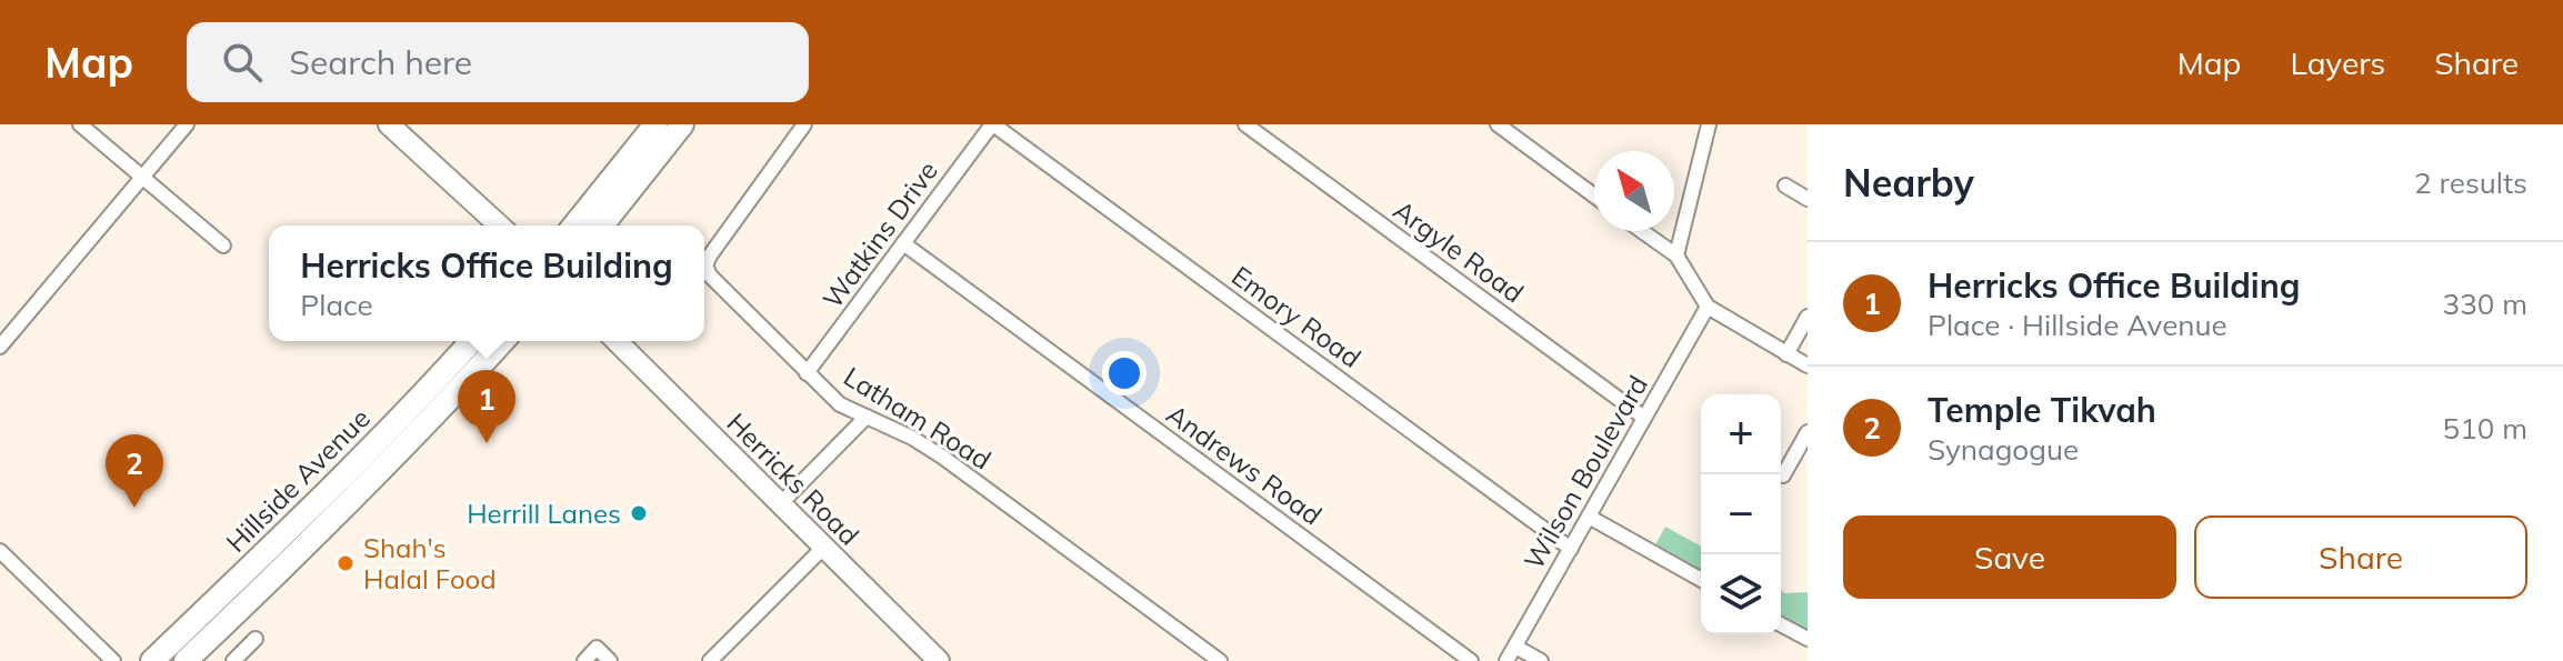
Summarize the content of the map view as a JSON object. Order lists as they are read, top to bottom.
{
  "streets": {
    "main road": ["Herricks Road", "Hillside Avenue"],
    "street": [
      "Watkins Drive",
      "Argyle Road",
      "Emory Road",
      "Latham Road",
      "Andrews Road",
      "Wilson Boulevard"
    ]
  },
  "crossings": [
    ["Watkins Drive", "Emory Road"],
    ["Watkins Drive", "Latham Road"],
    ["Watkins Drive", "Andrews Road"],
    ["Argyle Road", "Wilson Boulevard"],
    ["Emory Road", "Wilson Boulevard"]
  ],
  "places": ["Herrill Lanes", "Shah's Halal Food"],
  "north": "top left",
  "page": {
    "header": "Map",
    "search": "Search here",
    "nav": ["Map", "Layers", "Share"],
    "heading": ["Nearby", "2 results"],
    "popup": ["Herricks Office Building", "Place"],
    "list": [
      {
        "mark": "1",
        "name": "Herricks Office Building",
        "note": "Place · Hillside Avenue",
        "value": "330 m"
      },
      {
        "mark": "2",
        "name": "Temple Tikvah",
        "note": "Synagogue",
        "value": "510 m"
      }
    ],
    "pins": ["1", "2"],
    "map_buttons": ["+", "−"],
    "buttons": ["Save", "Share"]
  }
}
